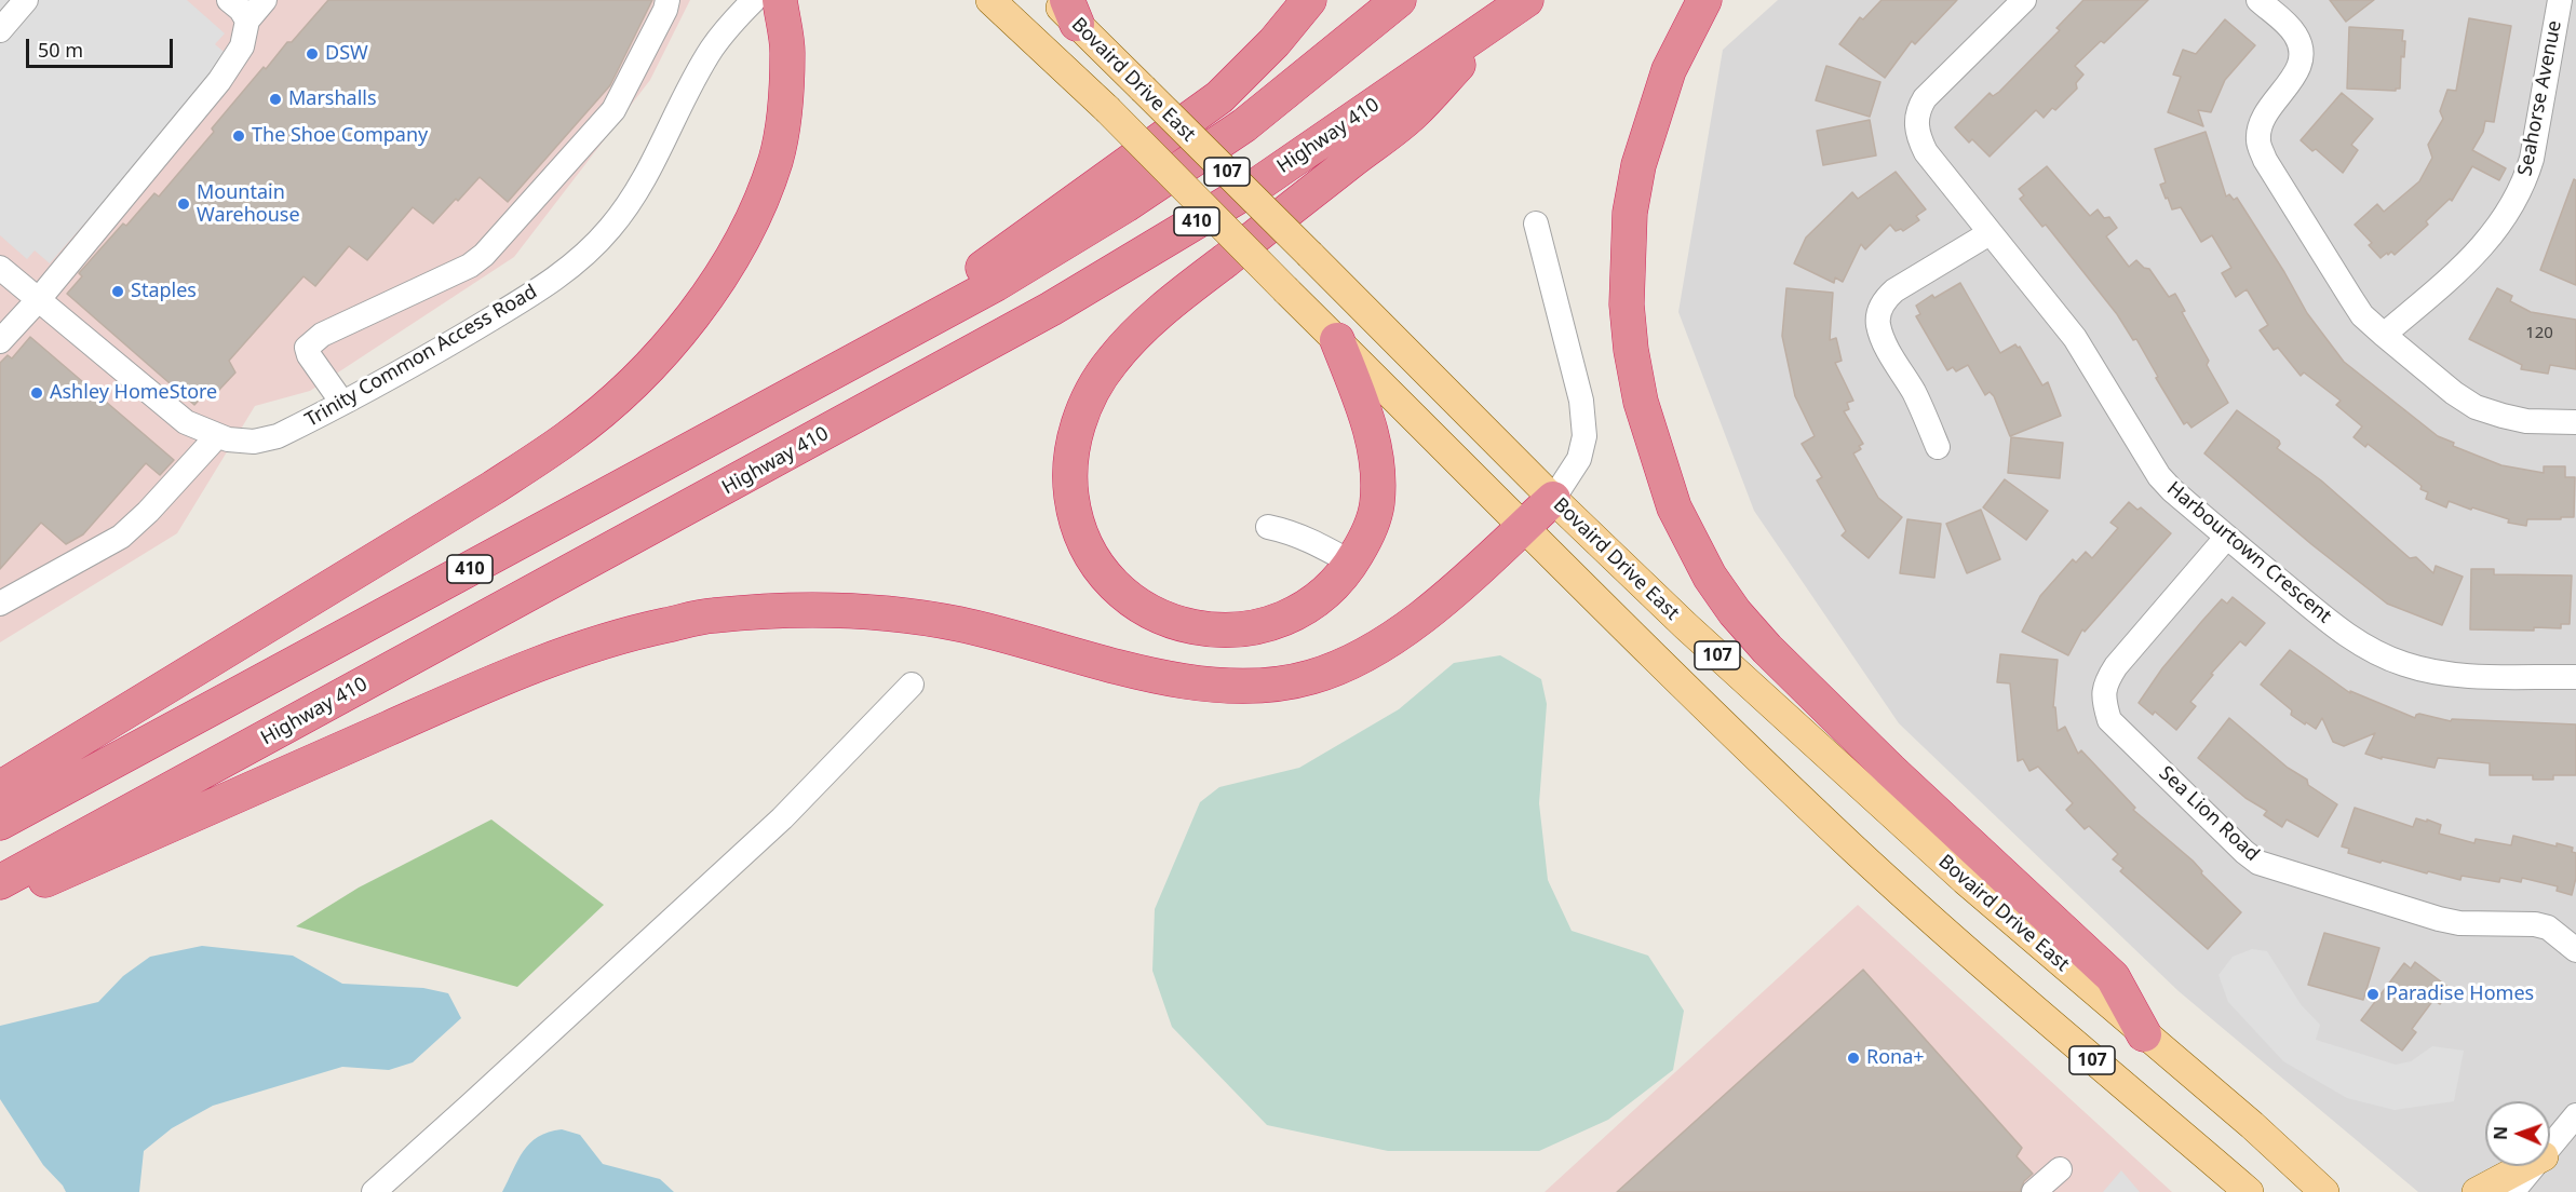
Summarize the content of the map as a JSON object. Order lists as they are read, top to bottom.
{
  "streets": {
    "highway": ["Highway 410", "410"],
    "main road": ["Bovaird Drive East", "107"],
    "street": [
      "Seahorse Avenue",
      "Trinity Common Access Road",
      "Harbourtown Crescent",
      "Sea Lion Road"
    ]
  },
  "crossings": [
    ["Harbourtown Crescent", "Sea Lion Road"]
  ],
  "places": [
    "DSW",
    "Marshalls",
    "The Shoe Company",
    "Mountain Warehouse",
    "Staples",
    "Ashley HomeStore",
    "Paradise Homes",
    "Rona+"
  ],
  "house_numbers": ["120"],
  "scale_bar": "50 m",
  "north": "left"
}
